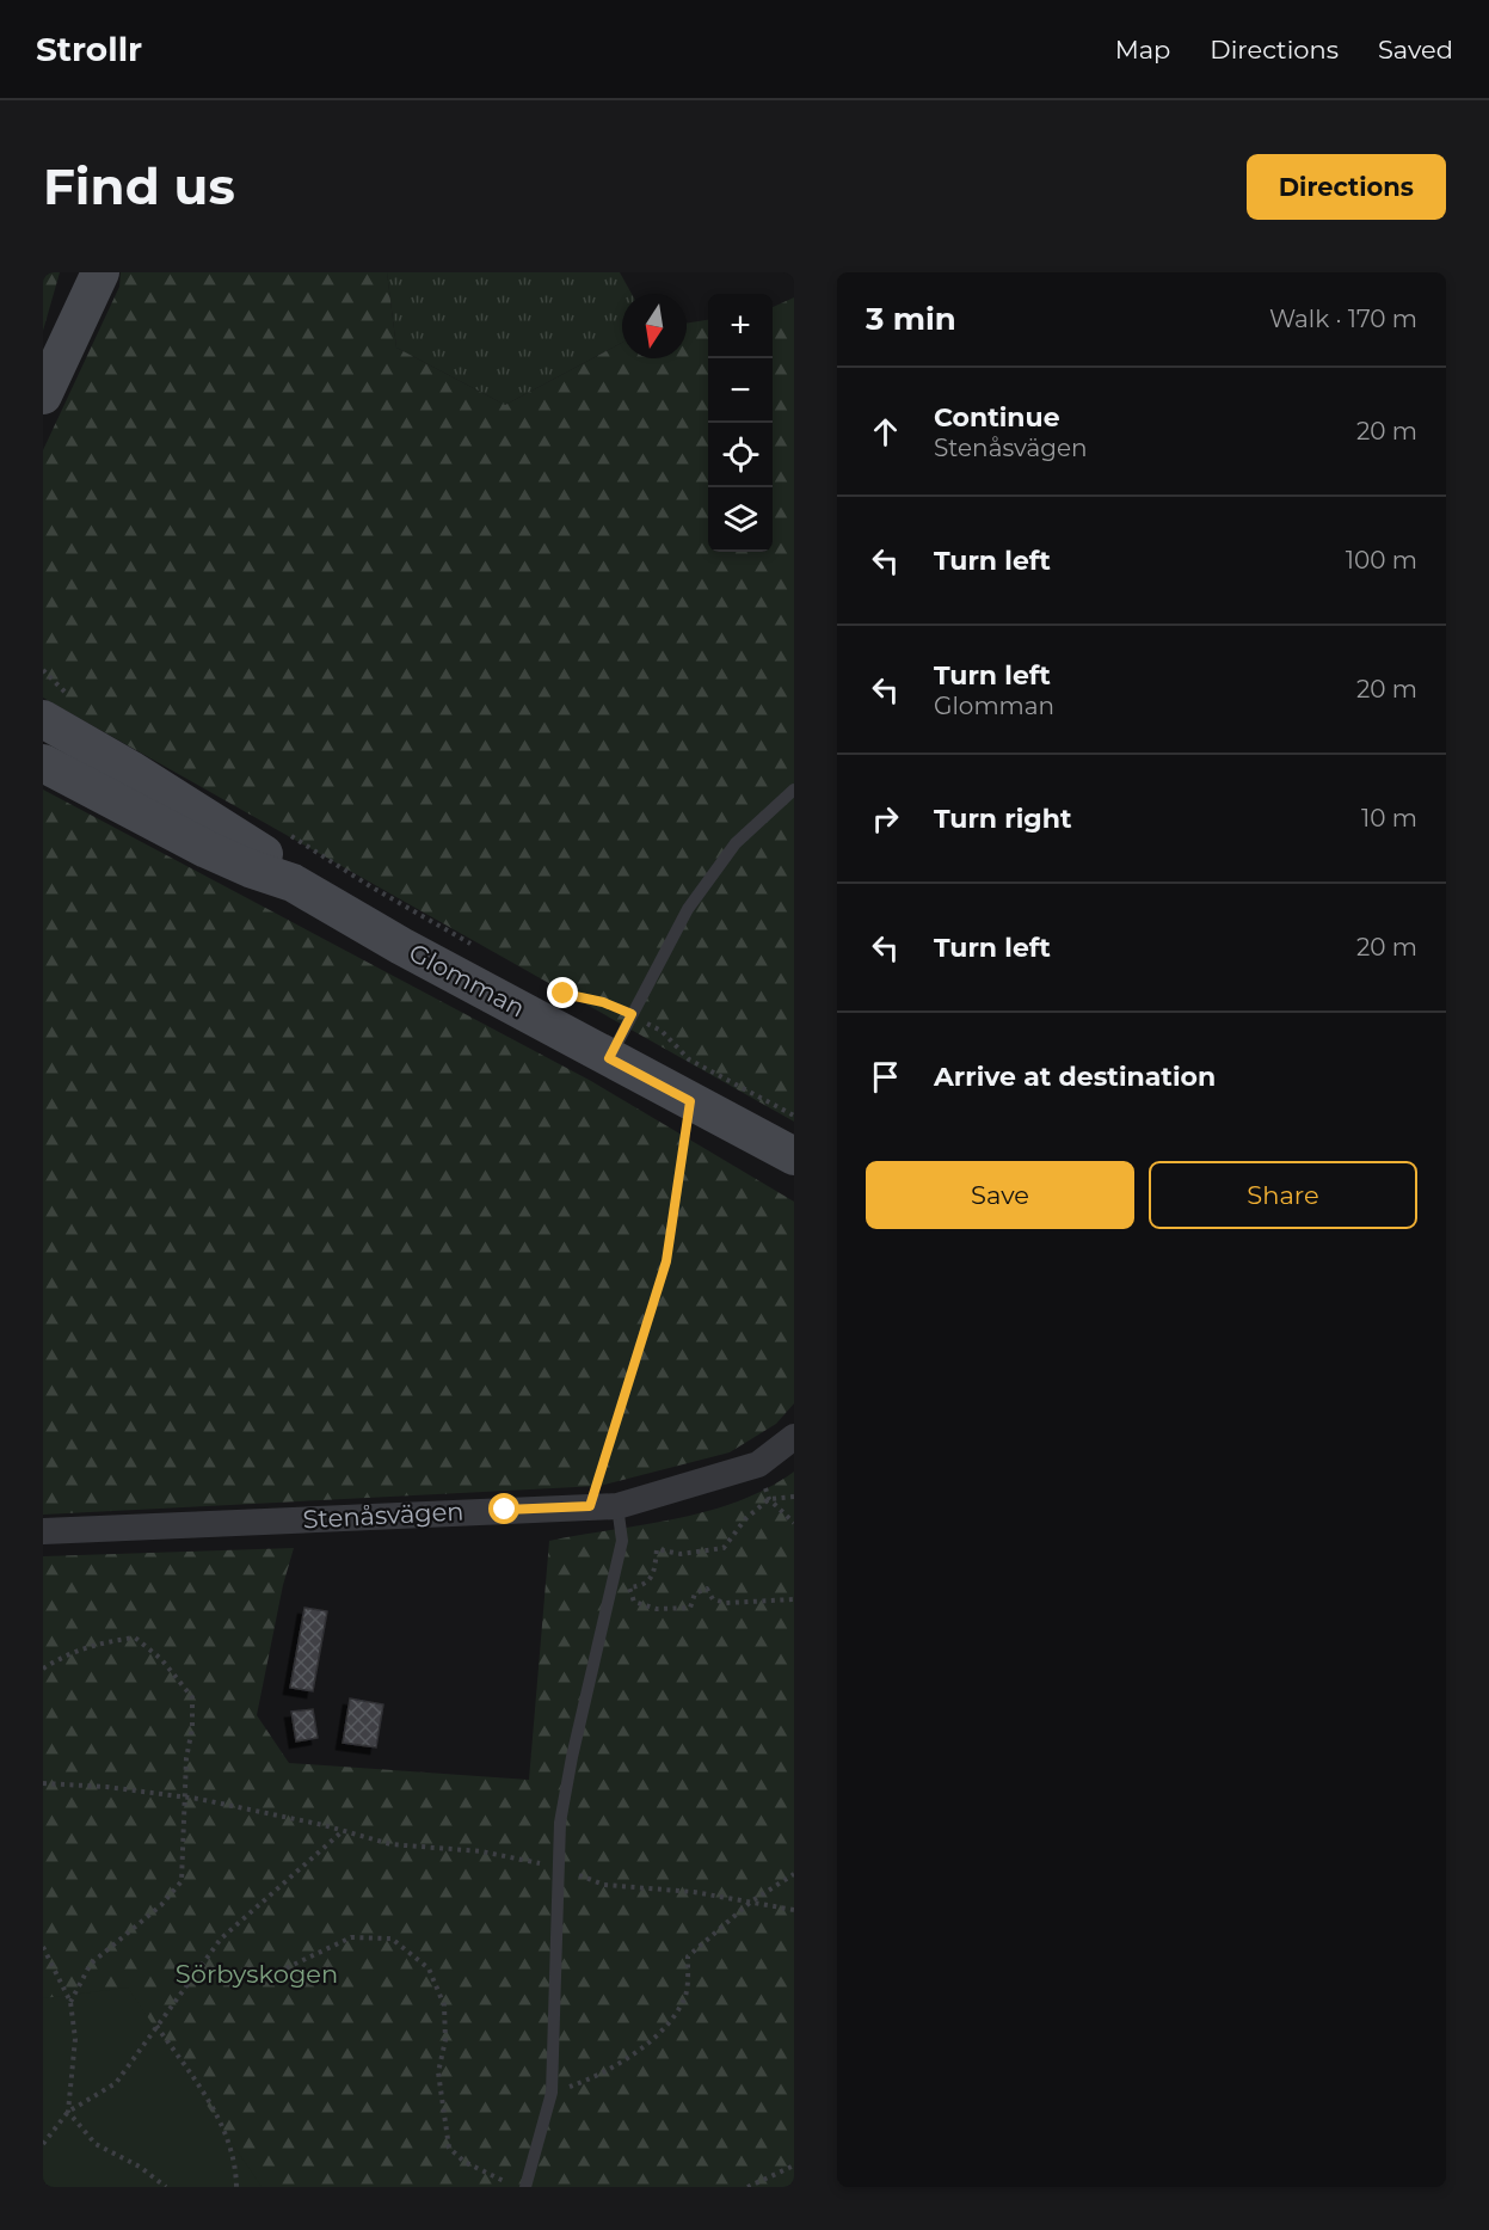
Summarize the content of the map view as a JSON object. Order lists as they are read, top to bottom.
{
  "streets": {
    "main road": ["Glomman"],
    "street": ["Stenåsvägen"]
  },
  "parks": ["Sörbyskogen"],
  "north": "bottom",
  "page": {
    "header": "Strollr",
    "nav": ["Map", "Directions", "Saved"],
    "buttons": [
      "Directions",
      ["Save", "Share"]
    ],
    "title": "Find us",
    "heading": ["3 min", "Walk · 170 m"],
    "map_buttons": ["+", "−"],
    "list": [
      ["Continue", "Stenåsvägen", "20 m"],
      ["Turn left", "100 m"],
      ["Turn left", "Glomman", "20 m"],
      ["Turn right", "10 m"],
      ["Turn left", "20 m"],
      "Arrive at destination"
    ]
  }
}
